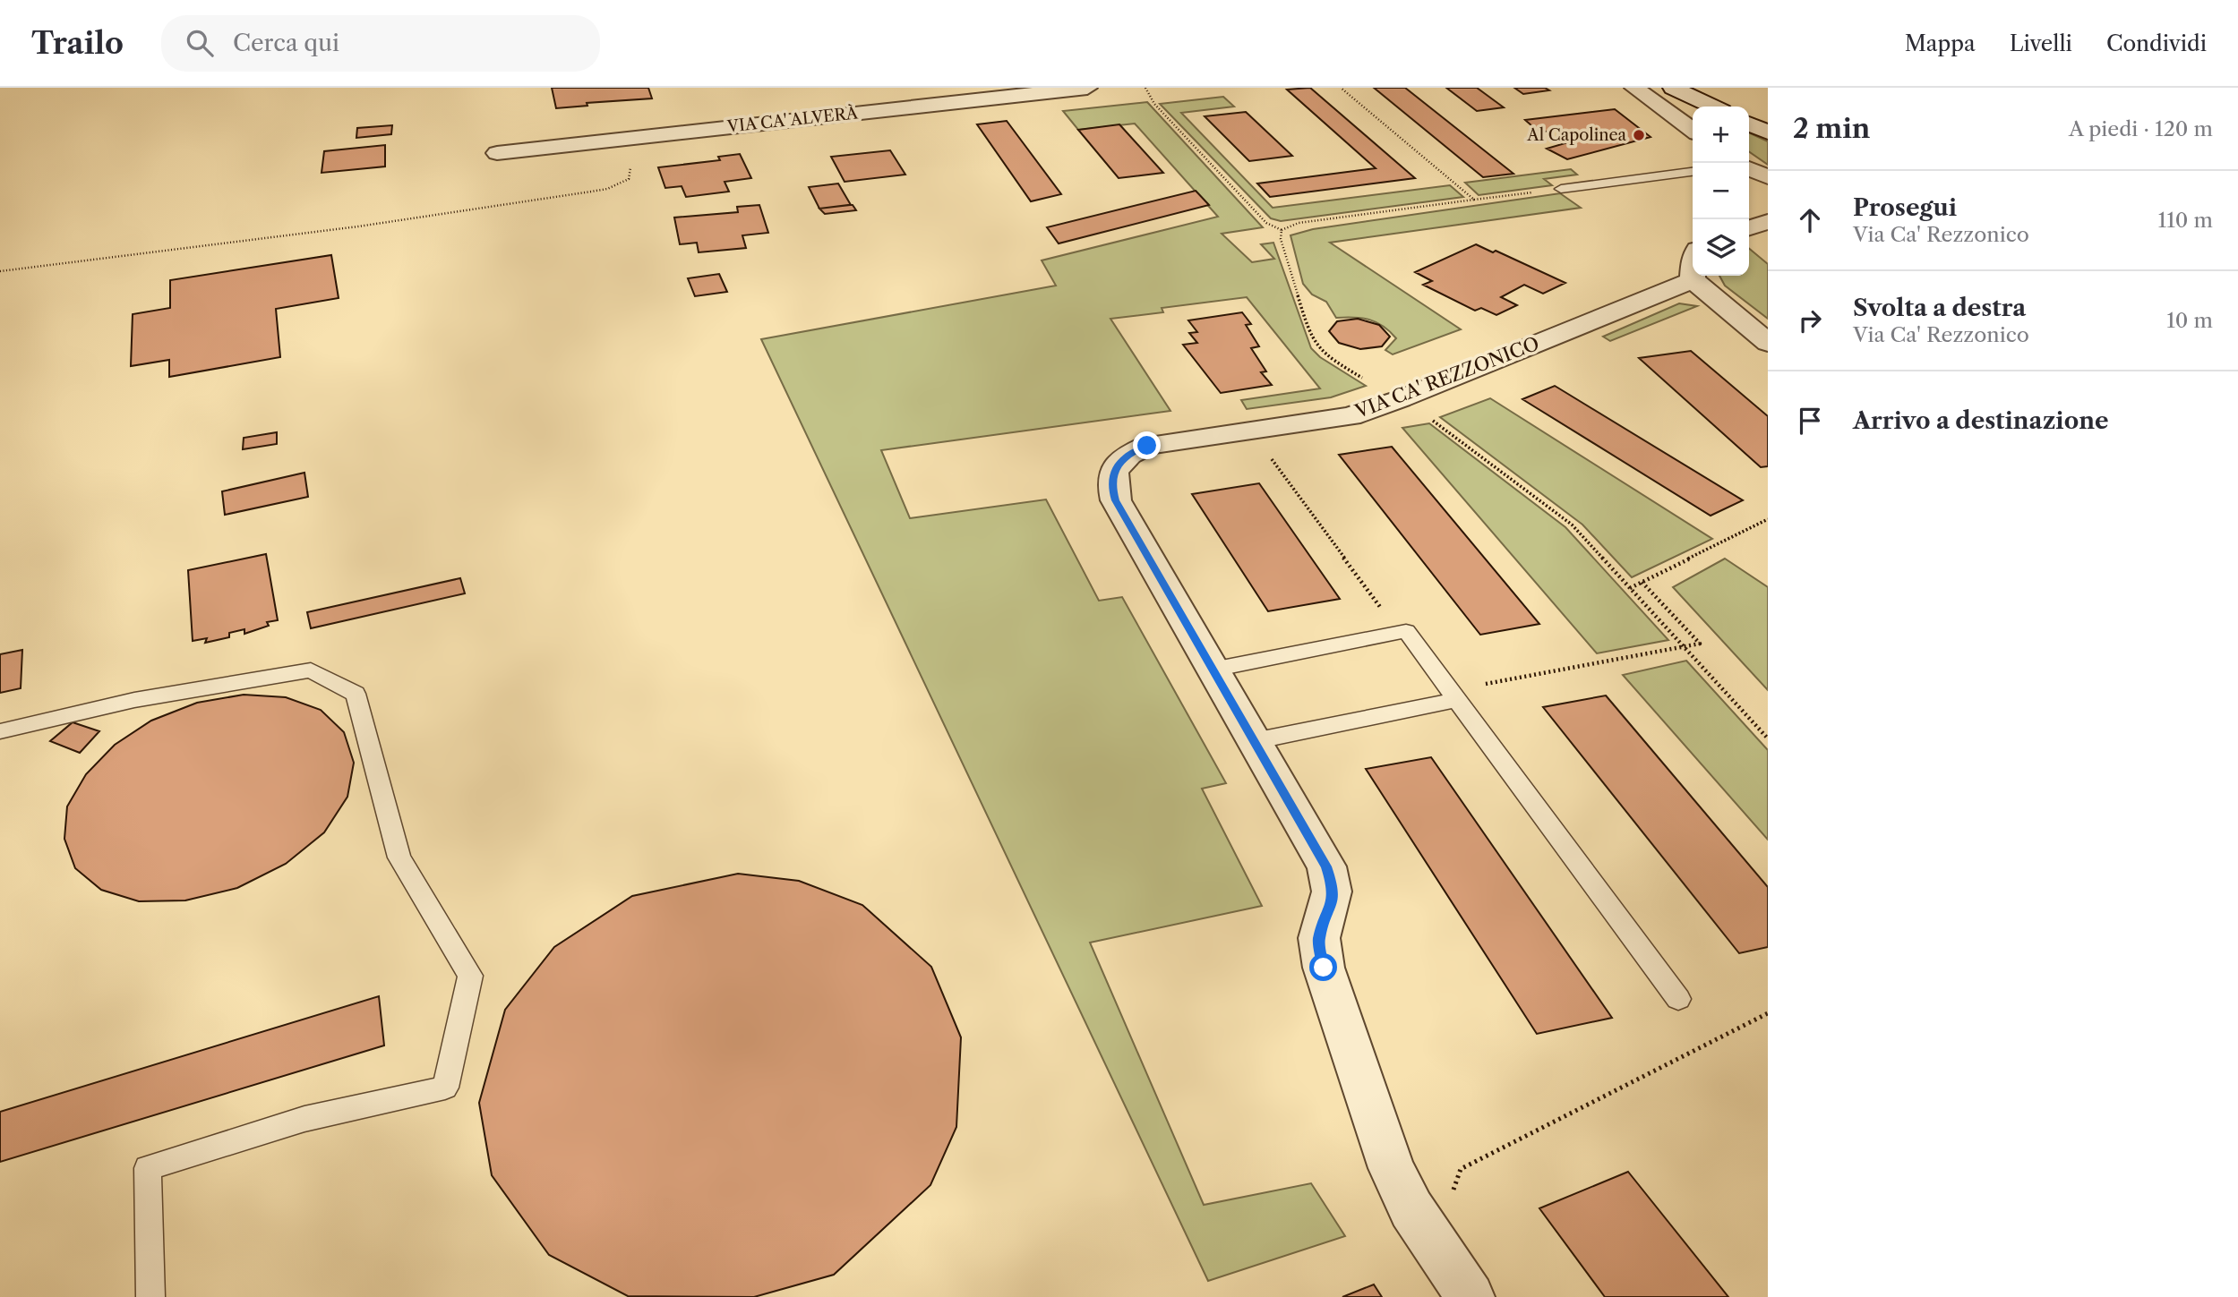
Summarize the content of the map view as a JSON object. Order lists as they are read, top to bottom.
{
  "streets": {
    "street": ["VIA CA' ALVERÀ", "VIA CA' REZZONICO"]
  },
  "places": ["Al Capolinea"],
  "page": {
    "header": "Trailo",
    "search": "Cerca qui",
    "nav": ["Mappa", "Livelli", "Condividi"],
    "heading": ["2 min", "A piedi · 120 m"],
    "map_buttons": ["+", "−"],
    "list": [
      ["Prosegui", "Via Ca' Rezzonico", "110 m"],
      ["Svolta a destra", "Via Ca' Rezzonico", "10 m"],
      "Arrivo a destinazione"
    ]
  }
}
